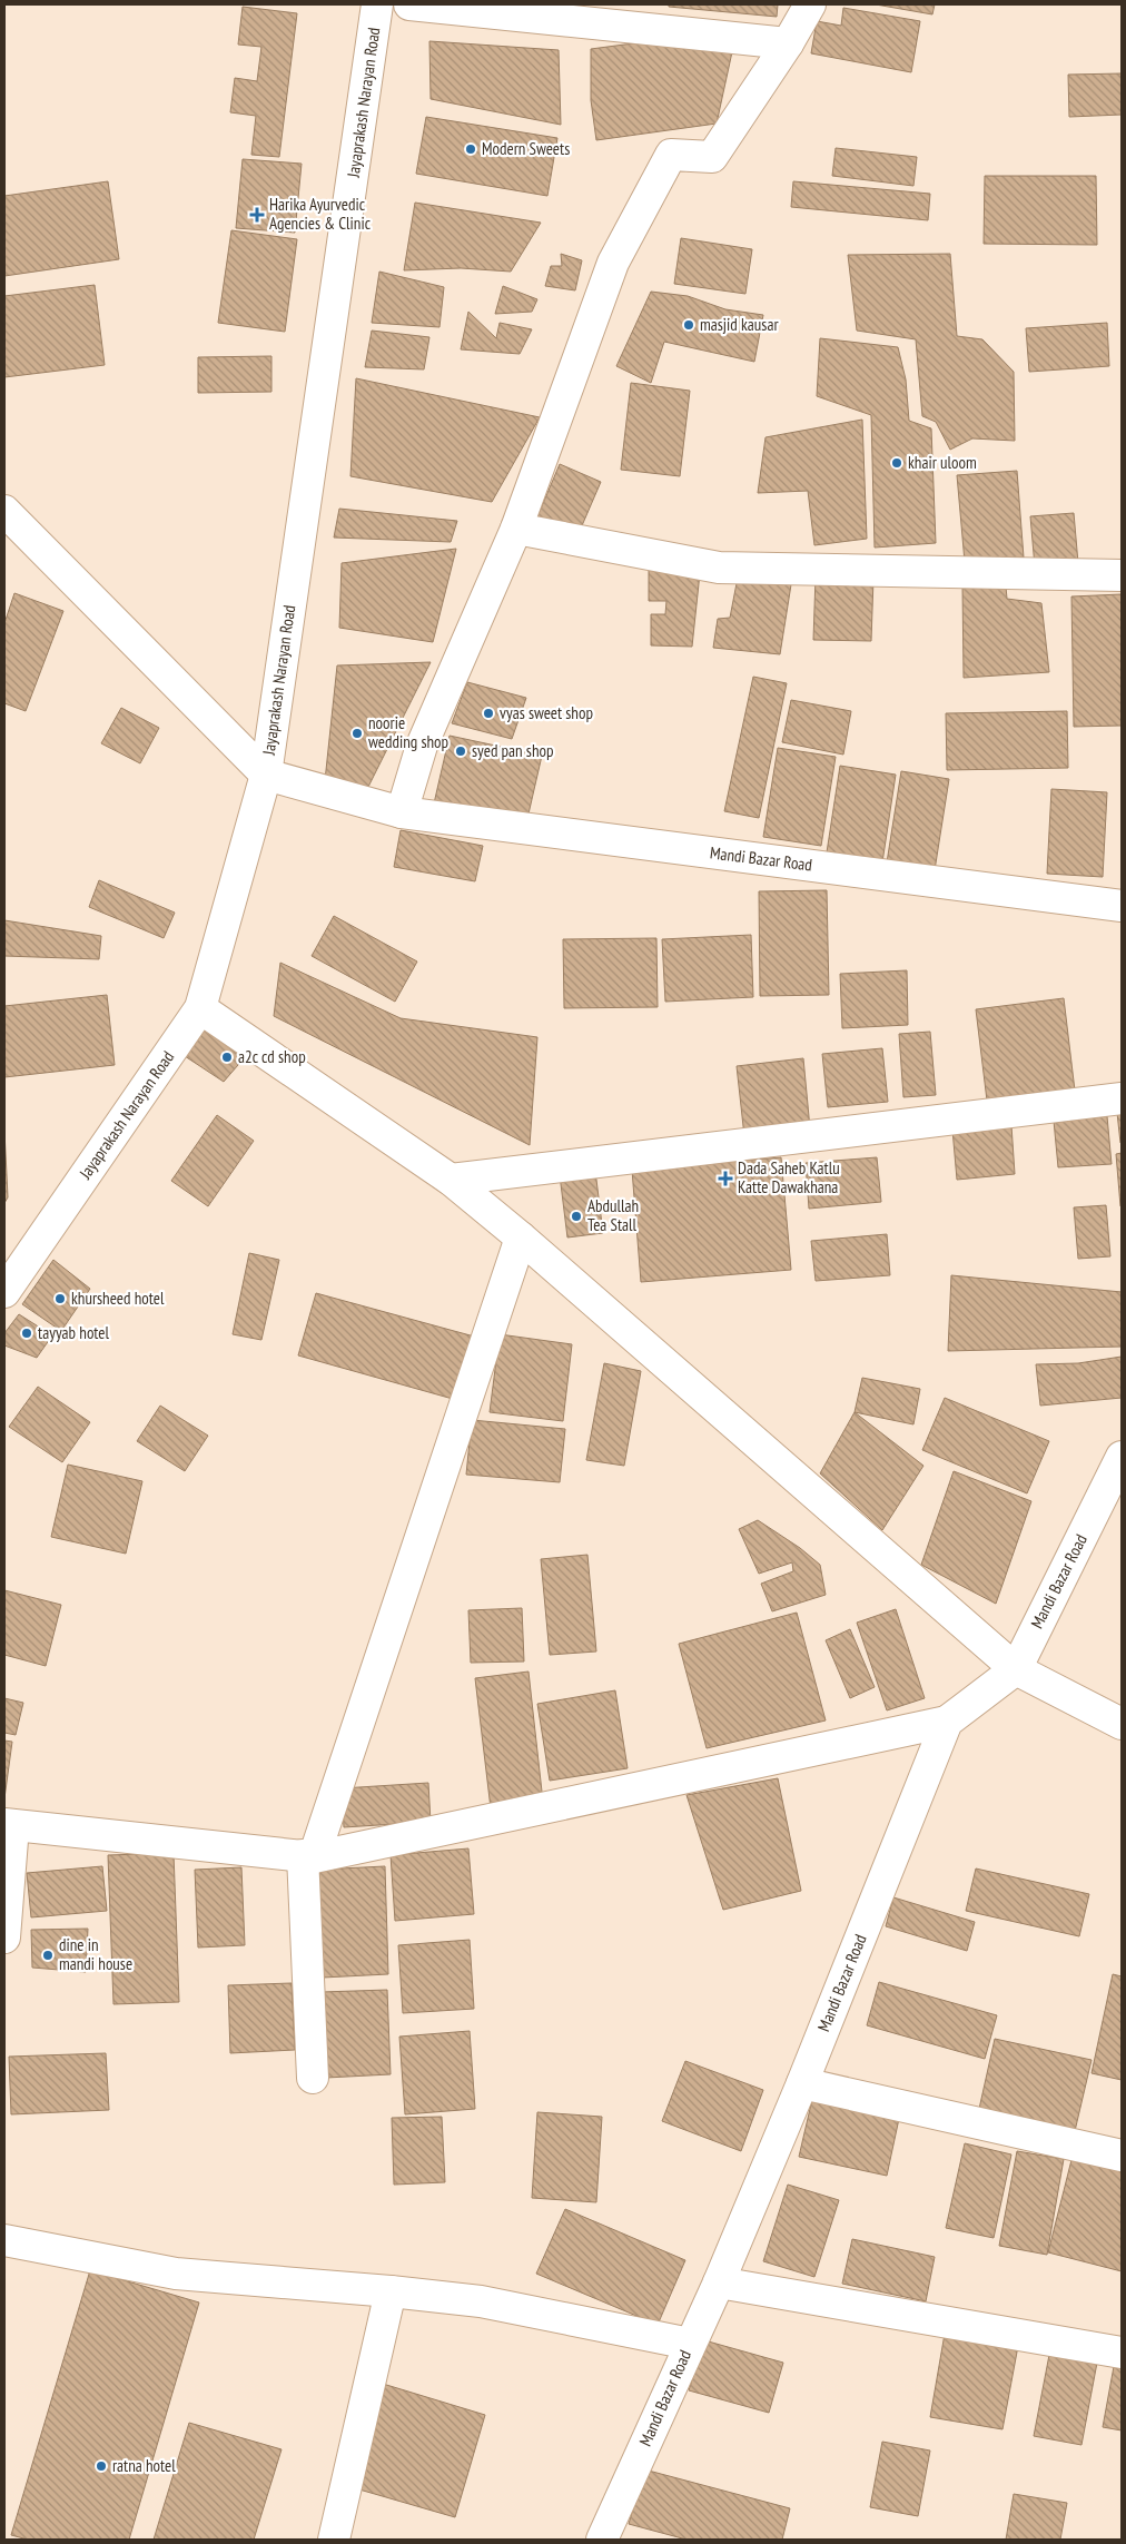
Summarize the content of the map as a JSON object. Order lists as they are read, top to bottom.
{
  "streets": {
    "street": ["Jayaprakash Narayan Road", "Mandi Bazar Road"]
  },
  "crossings": [
    ["Jayaprakash Narayan Road", "Mandi Bazar Road"]
  ],
  "places": {
    "other": [
      "Modern Sweets",
      "masjid kausar",
      "khair uloom",
      "vyas sweet shop",
      "noorie wedding shop",
      "syed pan shop",
      "a2c cd shop",
      "Abdullah Tea Stall",
      "khursheed hotel",
      "tayyab hotel",
      "dine in mandi house",
      "ratna hotel"
    ],
    "health": ["Harika Ayurvedic Agencies & Clinic", "Dada Saheb Katlu Katte Dawakhana"]
  }
}
